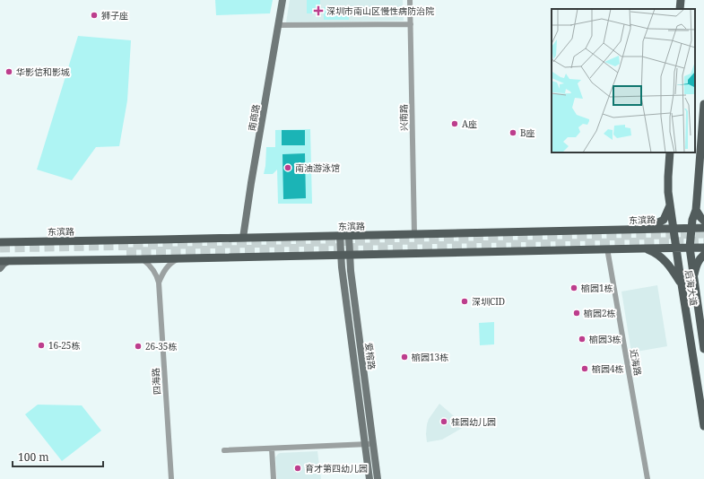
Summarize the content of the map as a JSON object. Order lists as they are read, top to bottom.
{
  "streets": {
    "main road": ["东滨路", "后海大道"],
    "street": [
      "南商路",
      "兴南路",
      "爱榕路",
      "近海路",
      "四海路"
    ]
  },
  "crossings": [
    ["南商路", "东滨路"],
    ["兴南路", "东滨路"],
    ["东滨路", "后海大道"],
    ["东滨路", "爱榕路"]
  ],
  "places": {
    "health": ["深圳市南山区慢性病防治院"],
    "other": [
      "狮子座",
      "华影信和影城",
      "A座",
      "B座",
      "南油游泳馆",
      "榆园1栋",
      "深圳CID",
      "榆园2栋",
      "榆园3栋",
      "16-25栋",
      "26-35栋",
      "榆园13栋",
      "榆园4栋",
      "桂园幼儿园",
      "育才第四幼儿园"
    ]
  },
  "scale_bar": "100 m"
}
